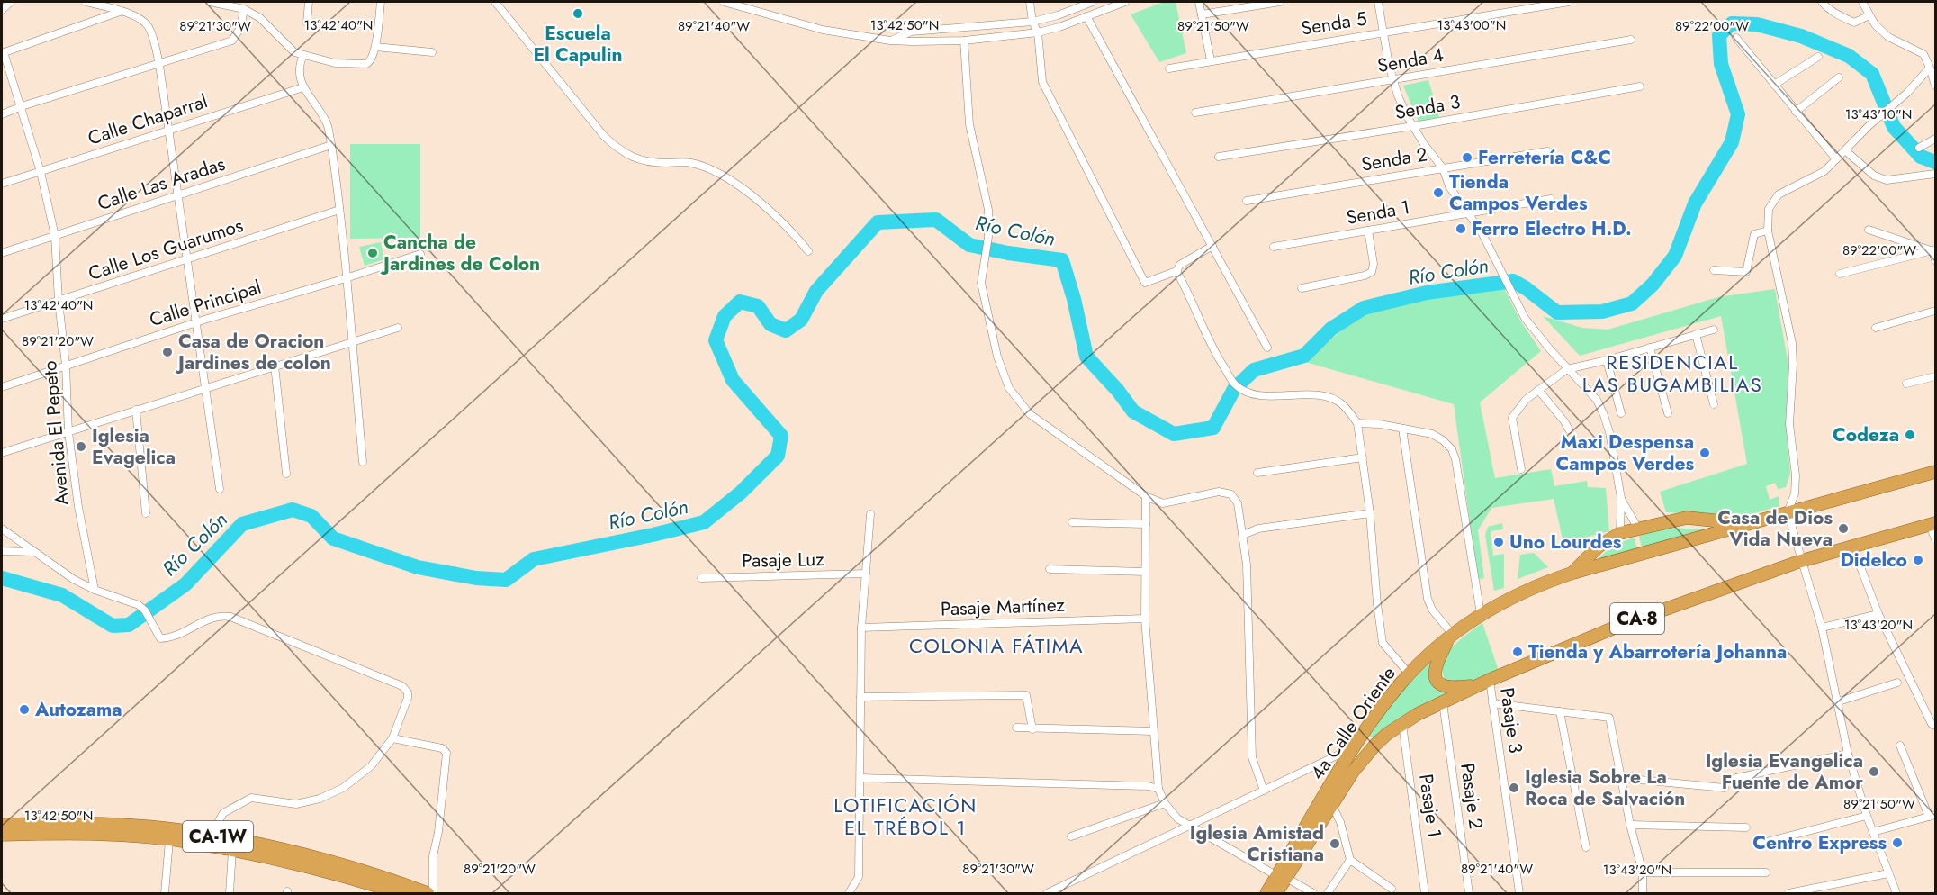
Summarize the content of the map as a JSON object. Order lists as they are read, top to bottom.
{
  "streets": {
    "highway": ["CA-8", "4a Calle Oriente", "CA-1W"],
    "street": [
      "Senda 5",
      "Senda 4",
      "Senda 3",
      "Calle Chaparral",
      "Senda 2",
      "Calle Las Aradas",
      "Senda 1",
      "Calle Los Guarumos",
      "Calle Principal",
      "Avenida El Pepeto",
      "Pasaje Luz",
      "Pasaje Martínez",
      "Pasaje 3",
      "Pasaje 2",
      "Pasaje 1"
    ]
  },
  "crossings": [
    ["Calle Chaparral", "Avenida El Pepeto"],
    ["Calle Las Aradas", "Avenida El Pepeto"],
    ["Calle Los Guarumos", "Avenida El Pepeto"],
    ["Calle Principal", "Avenida El Pepeto"],
    ["Pasaje 3", "4a Calle Oriente"],
    ["4a Calle Oriente", "Pasaje 2"],
    ["4a Calle Oriente", "Pasaje 1"]
  ],
  "districts": ["RESIDENCIAL LAS BUGAMBILIAS", "COLONIA FÁTIMA", "LOTIFICACIÓN EL TRÉBOL 1"],
  "water": ["Río Colón"],
  "places": [
    "Escuela El Capulin",
    "Ferretería C&C",
    "Tienda Campos Verdes",
    "Ferro Electro H.D.",
    "Cancha de Jardines de Colon",
    "Casa de Oracion Jardines de colon",
    "Codeza",
    "Iglesia Evagelica",
    "Maxi Despensa Campos Verdes",
    "Casa de Dios Vida Nueva",
    "Uno Lourdes",
    "Didelco",
    "Tienda y Abarrotería Johanna",
    "Autozama",
    "Iglesia Evangelica Fuente de Amor",
    "Iglesia Sobre La Roca de Salvación",
    "Centro Express",
    "Iglesia Amistad Cristiana"
  ],
  "coordinates": [
    "13°42'40\"N",
    "13°42'50\"N",
    "13°43'00\"N",
    "89°21'30\"W",
    "89°21'40\"W",
    "89°21'50\"W",
    "89°22'00\"W",
    "13°43'10\"N",
    "89°21'20\"W",
    "13°43'20\"N"
  ]
}
